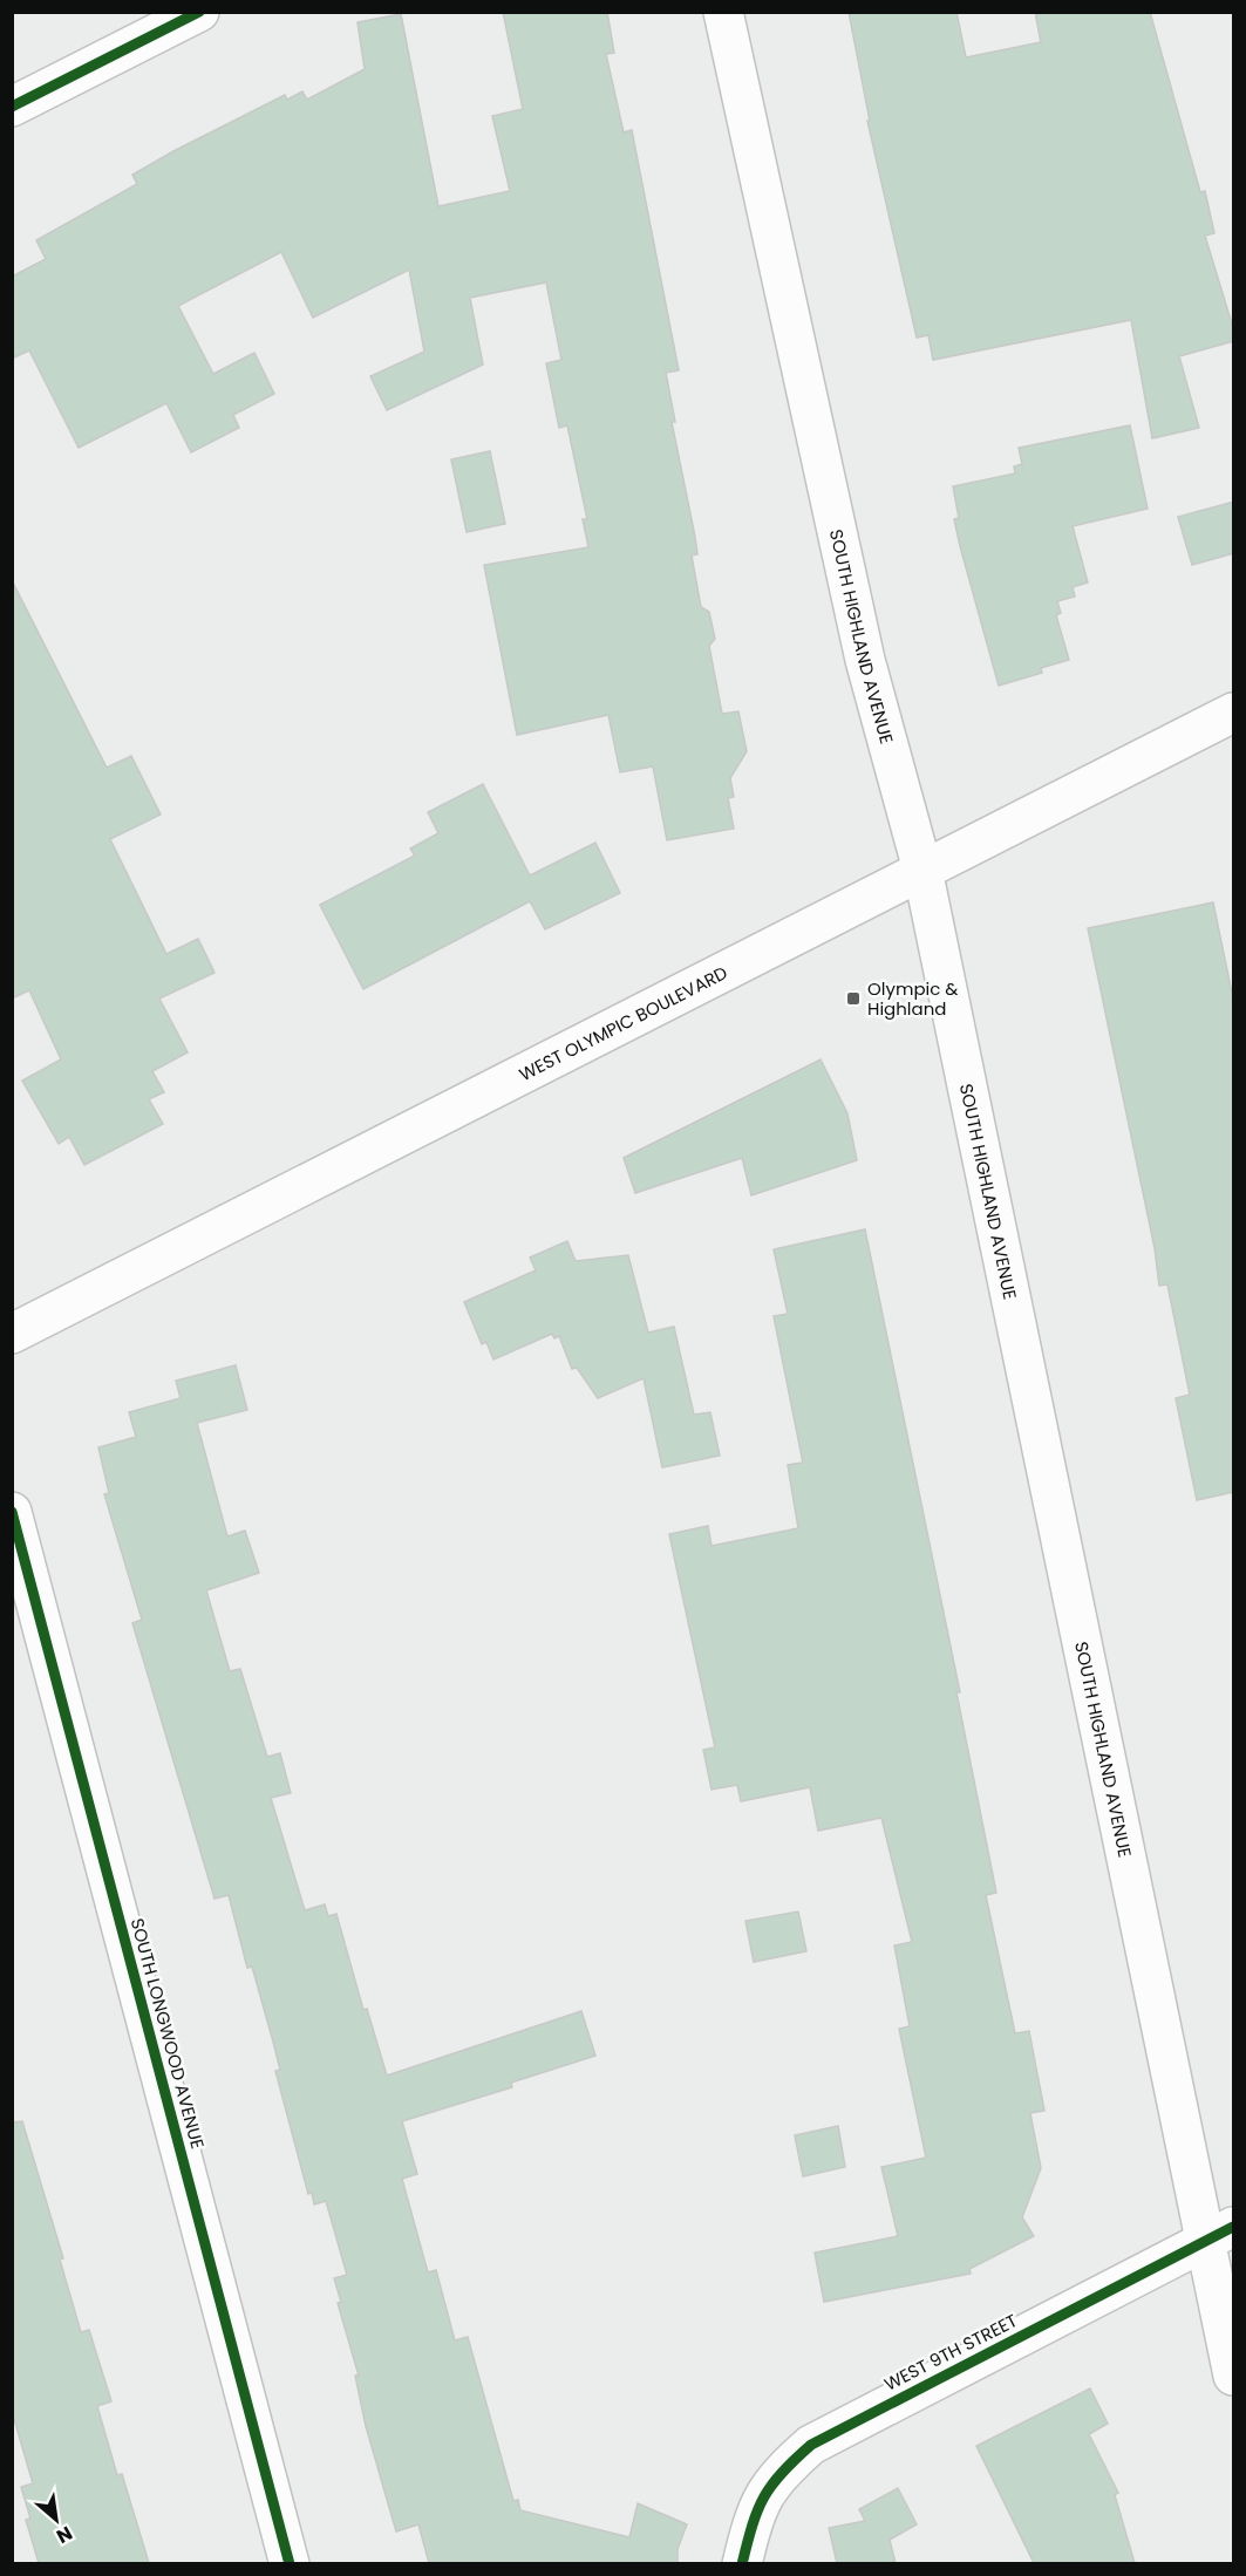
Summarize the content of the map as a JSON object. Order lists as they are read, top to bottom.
{
  "streets": {
    "main road": [
      "SOUTH HIGHLAND AVENUE",
      "WEST OLYMPIC BOULEVARD",
      "SOUTH LONGWOOD AVENUE",
      "WEST 9TH STREET"
    ]
  },
  "crossings": [
    ["SOUTH HIGHLAND AVENUE", "WEST OLYMPIC BOULEVARD"],
    ["SOUTH HIGHLAND AVENUE", "WEST 9TH STREET"]
  ],
  "places": {
    "transit": ["Olympic & Highland"]
  },
  "north": "bottom right"
}
